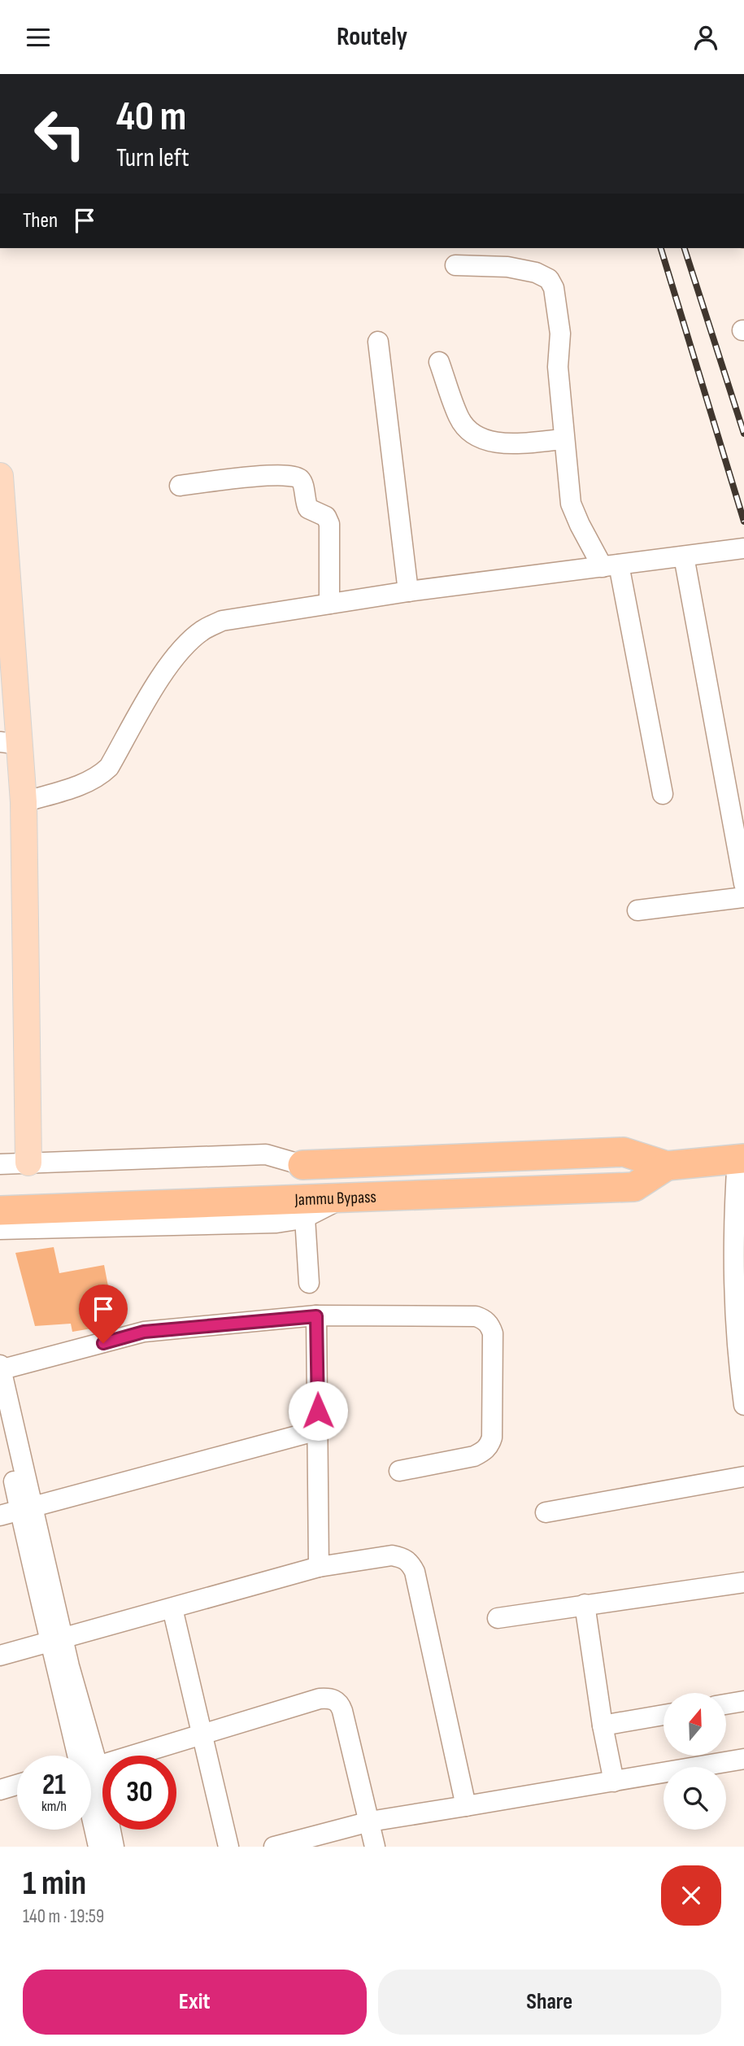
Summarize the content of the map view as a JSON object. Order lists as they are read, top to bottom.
{
  "streets": {
    "highway": ["Jammu Bypass"]
  },
  "north": "top",
  "page": {
    "header": "Routely",
    "turn": ["40 m", "Turn left"],
    "then": "Then",
    "speed": "21 km/h",
    "limit": "30",
    "heading": ["1 min", "140 m · 19:59"],
    "buttons": ["Exit", "Share"]
  }
}
